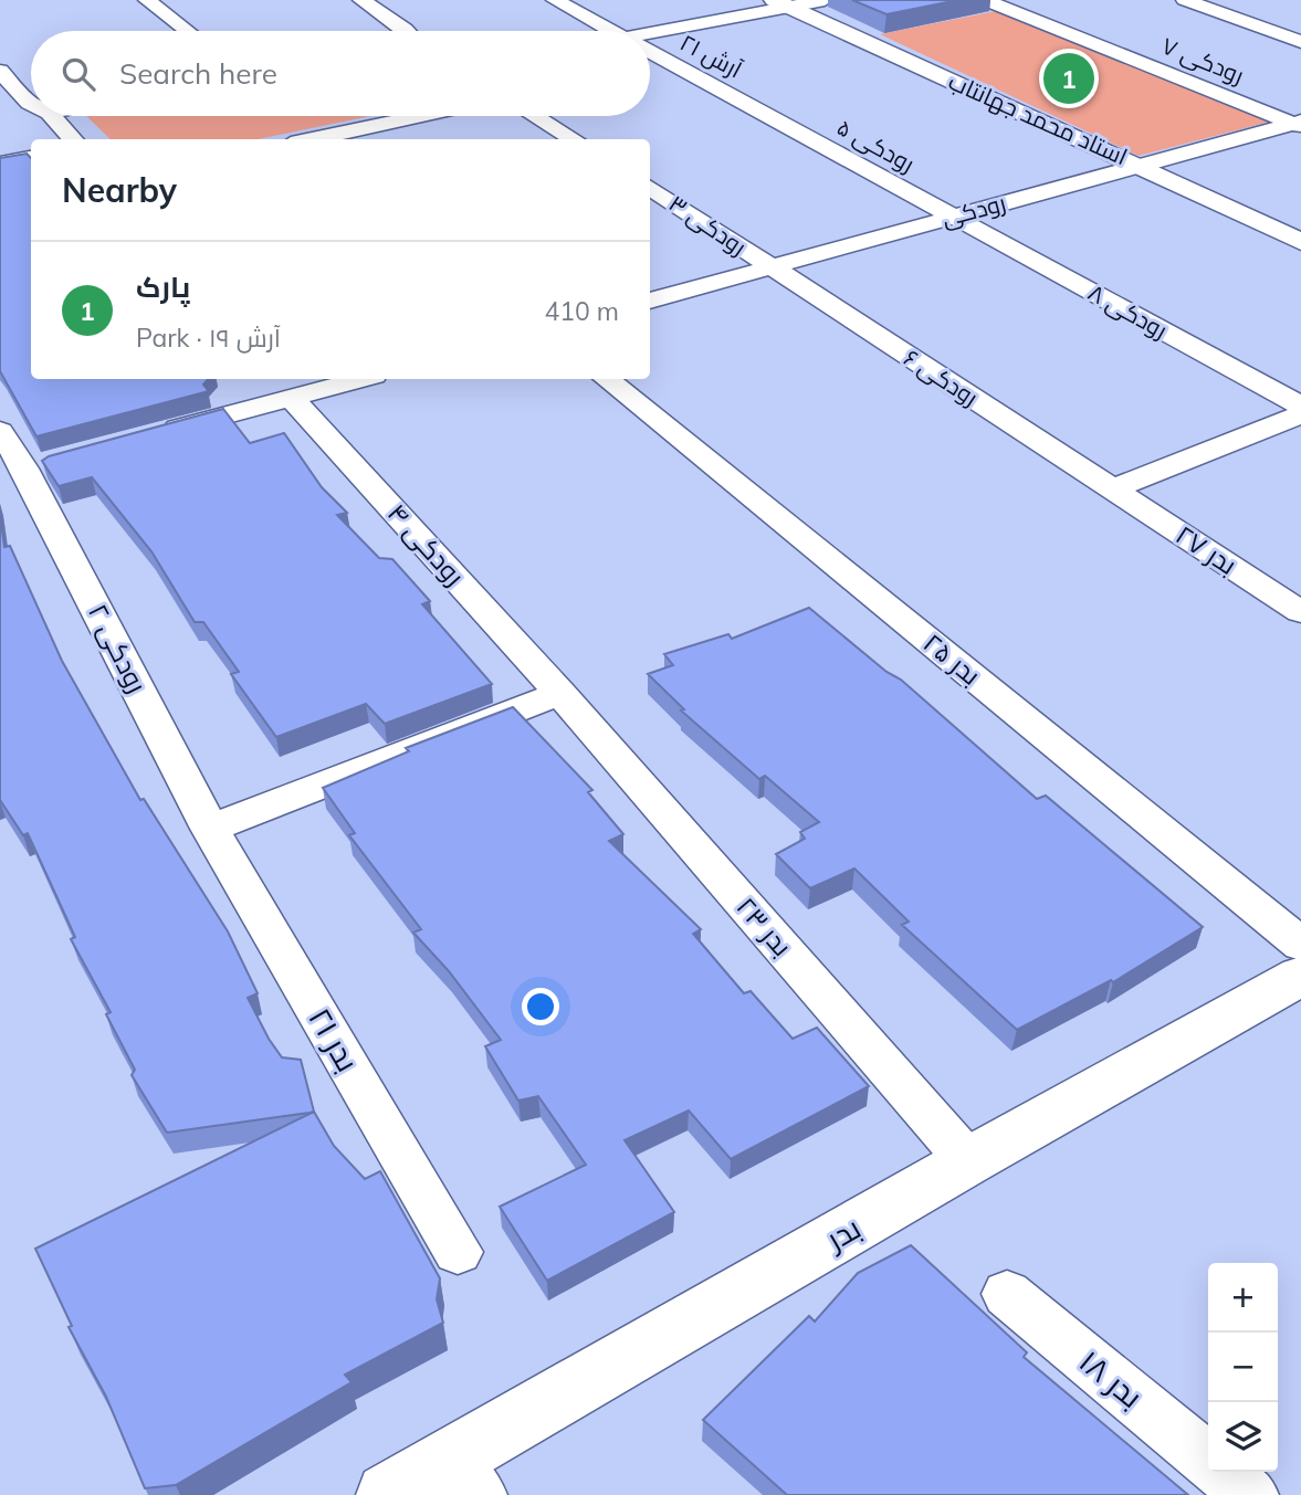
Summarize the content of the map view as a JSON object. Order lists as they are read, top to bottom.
{
  "streets": {
    "street": [
      "آرش ۲۱",
      "رودکی ۷",
      "استاد محمد جهانتاب",
      "رودکی ۵",
      "رودکی",
      "رودکی ۳",
      "رودکی ۸",
      "رودکی ۶",
      "رودکی ۴",
      "بدر ۲۷",
      "رودکی ۲",
      "بدر ۲۵",
      "بدر ۲۳",
      "بدر ۲۱",
      "بدر",
      "بدر ۱‍۸"
    ]
  },
  "crossings": [
    ["آرش ۲۱", "رودکی ۵"],
    ["رودکی ۷", "رودکی"],
    ["استاد محمد جهانتاب", "رودکی"],
    ["رودکی ۵", "رودکی"],
    ["رودکی ۵", "رودکی ۸"],
    ["رودکی", "رودکی ۳"],
    ["رودکی", "رودکی ۸"],
    ["رودکی", "رودکی ۶"],
    ["رودکی ۳", "رودکی ۶"],
    ["رودکی ۶", "بدر ۲۷"],
    ["رودکی ۴", "بدر ۲۳"],
    ["رودکی ۲", "بدر ۲۱"],
    ["بدر ۲۳", "بدر"]
  ],
  "page": {
    "search": "Search here",
    "pins": "1",
    "heading": "Nearby",
    "list": [
      {
        "mark": "1",
        "name": "پارک",
        "note": "Park · آرش ۱۹",
        "value": "410 m"
      }
    ],
    "map_buttons": ["+", "−"]
  }
}
